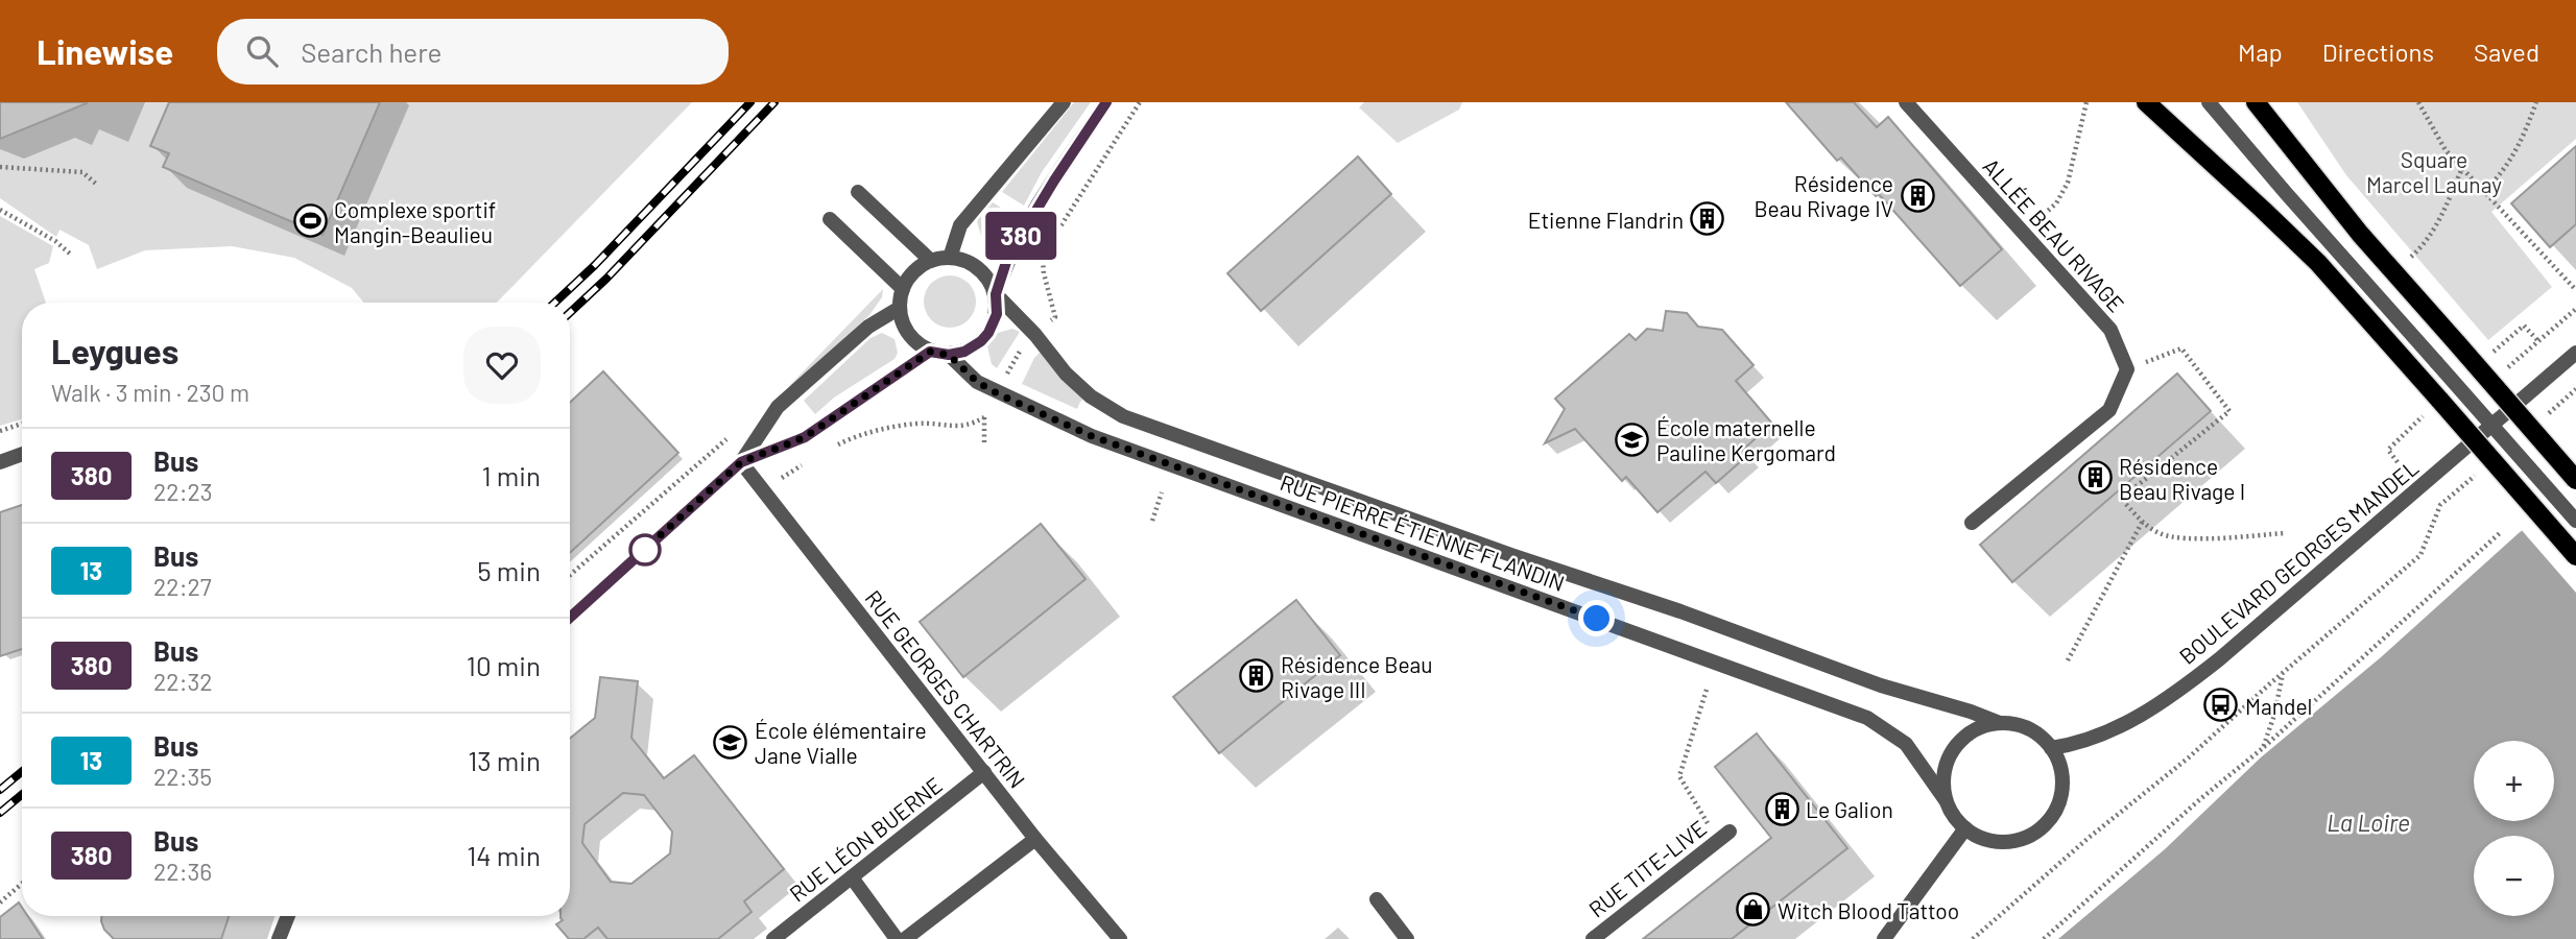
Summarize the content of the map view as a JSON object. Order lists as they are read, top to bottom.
{
  "streets": {
    "street": [
      "ALLÉE BEAU RIVAGE",
      "RUE PIERRE ÉTIENNE FLANDIN",
      "BOULEVARD GEORGES MANDEL",
      "RUE GEORGES CHARTRIN",
      "RUE LÉON BUERNE",
      "RUE TITE-LIVE"
    ]
  },
  "crossings": [
    ["RUE PIERRE ÉTIENNE FLANDIN", "BOULEVARD GEORGES MANDEL"],
    ["RUE GEORGES CHARTRIN", "RUE LÉON BUERNE"]
  ],
  "water": ["La Loire"],
  "parks": ["Square Marcel Launay"],
  "places": {
    "building": [
      "Résidence Beau Rivage IV",
      "Etienne Flandrin",
      "Résidence Beau Rivage I",
      "Résidence Beau Rivage III",
      "Le Galion"
    ],
    "sports": ["Complexe sportif Mangin-Beaulieu"],
    "school or university": ["École maternelle Pauline Kergomard", "École élémentaire Jane Vialle"],
    "bus stop": ["Mandel"],
    "shop": ["Witch Blood Tattoo"]
  },
  "lines": ["bus line 380"],
  "page": {
    "header": "Linewise",
    "search": "Search here",
    "nav": ["Map", "Directions", "Saved"],
    "on_map": "380",
    "heading": ["Leygues", "Walk · 3 min · 230 m"],
    "list": [
      {
        "mark": "380",
        "name": "Bus",
        "note": "22:23",
        "value": "1 min"
      },
      {
        "mark": "13",
        "name": "Bus",
        "note": "22:27",
        "value": "5 min"
      },
      {
        "mark": "380",
        "name": "Bus",
        "note": "22:32",
        "value": "10 min"
      },
      {
        "mark": "13",
        "name": "Bus",
        "note": "22:35",
        "value": "13 min"
      },
      {
        "mark": "380",
        "name": "Bus",
        "note": "22:36",
        "value": "14 min"
      }
    ],
    "map_buttons": ["+", "−"]
  }
}
